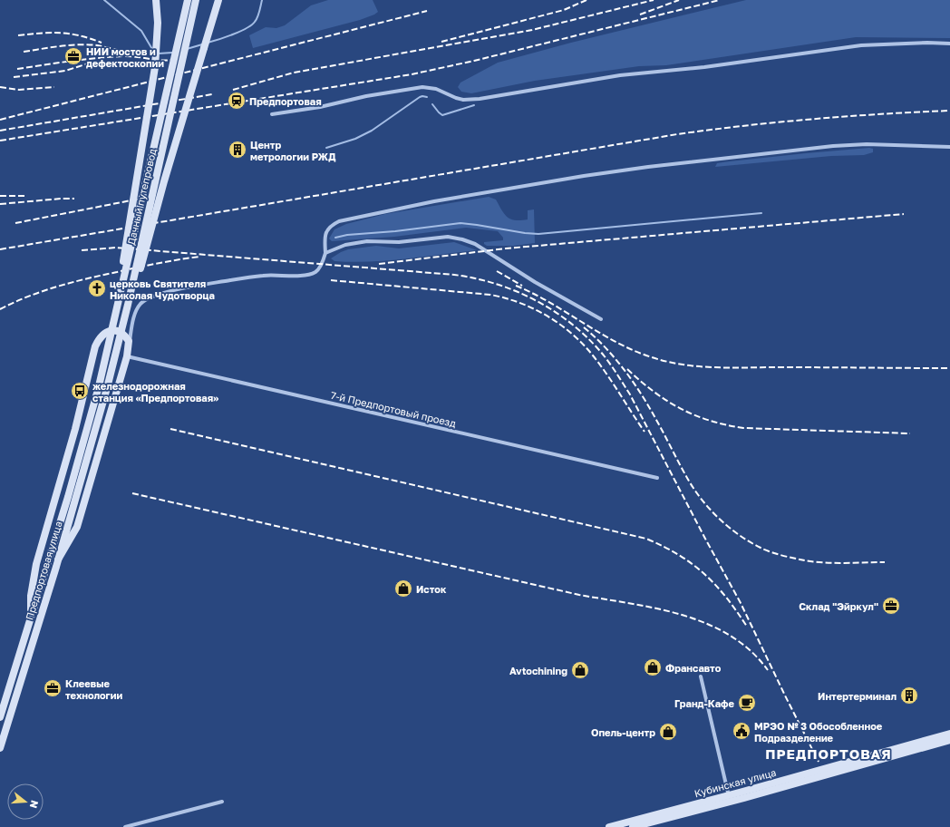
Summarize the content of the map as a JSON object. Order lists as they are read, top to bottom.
{
  "streets": {
    "main road": ["Дачный путепровод", "Предпортовая улица", "Кубинская улица"],
    "street": ["7-й Предпортовый проезд"]
  },
  "crossings": [
    ["Дачный путепровод", "Предпортовая улица"]
  ],
  "districts": ["ПРЕДПОРТОВАЯ"],
  "places": {
    "office": ["НИИ мостов и дефектоскопии", "Склад \"Эйркул\"", "Клеевые технологии"],
    "station": ["Предпортовая"],
    "building": ["Центр метрологии РЖД", "Интертерминал"],
    "church": ["церковь Святителя Николая Чудотворца"],
    "bus stop": ["железнодорожная станция «Предпортовая»"],
    "shop": [
      "Исток",
      "Франсавто",
      "Avtochining",
      "Опель-центр"
    ],
    "cafe": ["Гранд-Кафе"],
    "public building": ["МРЭО № 3 Обособленное Подразделение"]
  },
  "north": "right"
}
